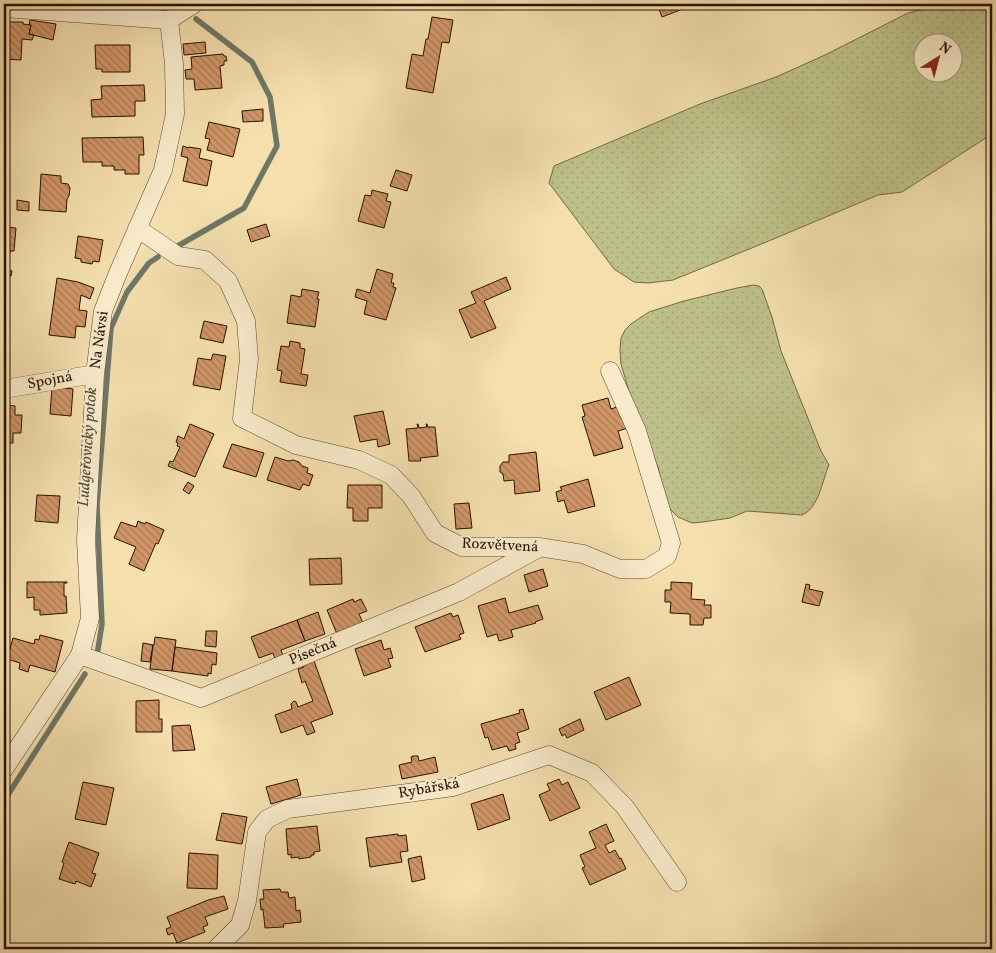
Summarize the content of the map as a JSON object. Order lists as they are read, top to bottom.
{
  "streets": {
    "street": [
      "Na Návsi",
      "Spojná",
      "Rozvětvená",
      "Písečná",
      "Rybářská"
    ]
  },
  "crossings": [
    ["Na Návsi", "Spojná"],
    ["Na Návsi", "Rozvětvená"],
    ["Na Návsi", "Písečná"],
    ["Rozvětvená", "Písečná"]
  ],
  "water": ["Ludgeřovický potok"],
  "north": "top right"
}
